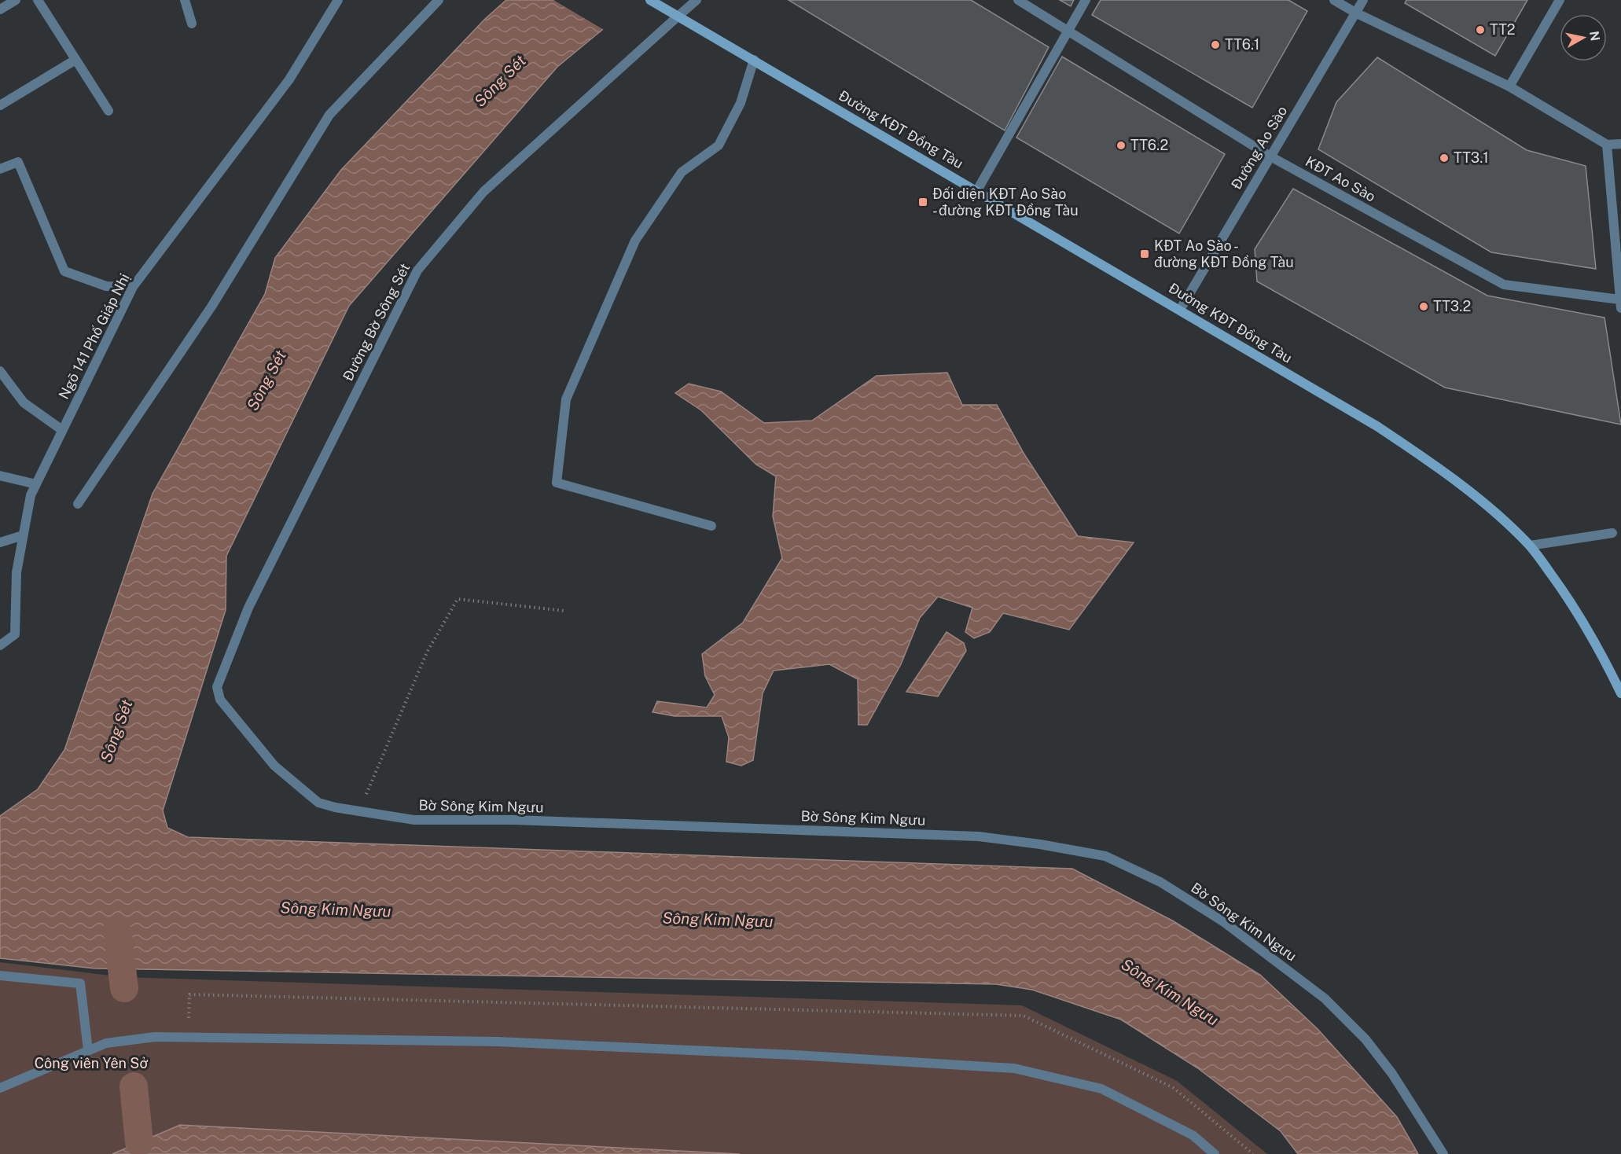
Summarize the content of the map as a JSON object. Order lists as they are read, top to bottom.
{
  "streets": {
    "main road": ["Đường KĐT Đồng Tàu"],
    "street": [
      "Đường Ao Sào",
      "KĐT Ao Sào",
      "Đường Bờ Sông Sét",
      "Ngõ 141 Phố Giáp Nhị",
      "Bờ Sông Kim Ngưu"
    ]
  },
  "crossings": [
    ["Đường KĐT Đồng Tàu", "Đường Ao Sào"],
    ["Đường KĐT Đồng Tàu", "Đường Bờ Sông Sét"],
    ["Đường Ao Sào", "KĐT Ao Sào"],
    ["Đường Bờ Sông Sét", "Bờ Sông Kim Ngưu"]
  ],
  "water": ["Sông Sét", "Sông Kim Ngưu"],
  "parks": ["Công viên Yên Sở"],
  "places": {
    "other": [
      "TT2",
      "TT6.1",
      "TT6.2",
      "TT3.1",
      "TT3.2"
    ],
    "transit": ["Đối diện KĐT Ao Sào - đường KĐT Đồng Tàu", "KĐT Ao Sào - đường KĐT Đồng Tàu"]
  },
  "north": "right"
}
